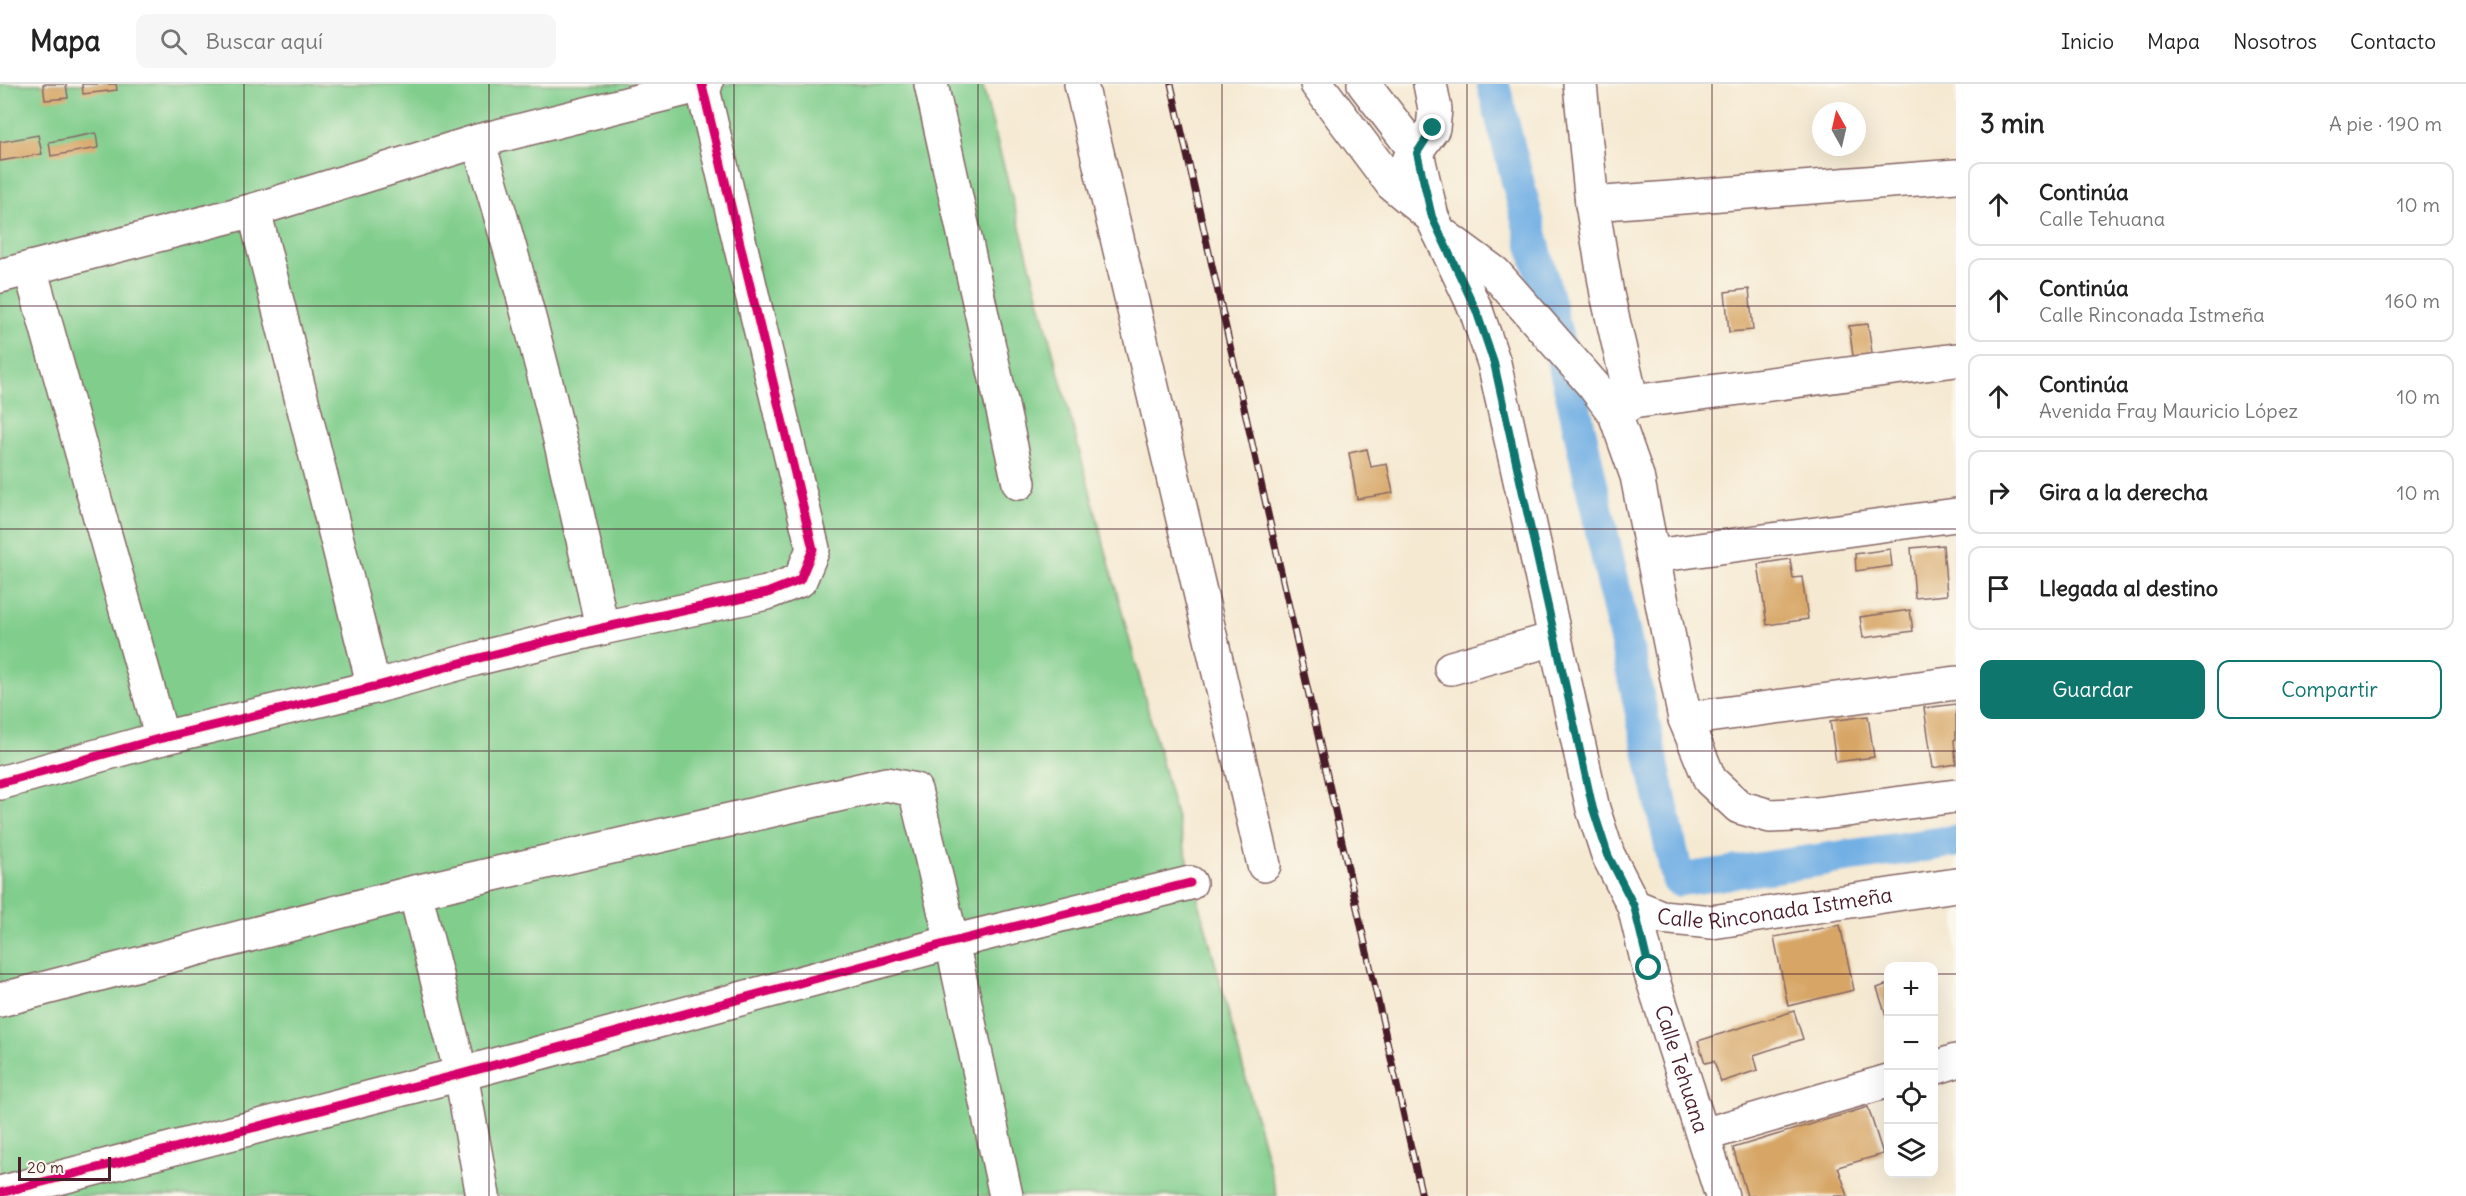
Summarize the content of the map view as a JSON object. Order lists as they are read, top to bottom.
{
  "streets": {
    "street": ["Calle Rinconada Istmeña", "Calle Tehuana"]
  },
  "crossings": [
    ["Calle Rinconada Istmeña", "Calle Tehuana"]
  ],
  "scale_bar": "20 m",
  "north": "top",
  "page": {
    "header": "Mapa",
    "search": "Buscar aquí",
    "nav": [
      "Inicio",
      "Mapa",
      "Nosotros",
      "Contacto"
    ],
    "heading": ["3 min", "A pie · 190 m"],
    "list": [
      ["Continúa", "Calle Tehuana", "10 m"],
      ["Continúa", "Calle Rinconada Istmeña", "160 m"],
      ["Continúa", "Avenida Fray Mauricio López", "10 m"],
      ["Gira a la derecha", "10 m"],
      "Llegada al destino"
    ],
    "buttons": ["Guardar", "Compartir"],
    "map_buttons": ["+", "−"],
    "scale": "20 m"
  }
}
